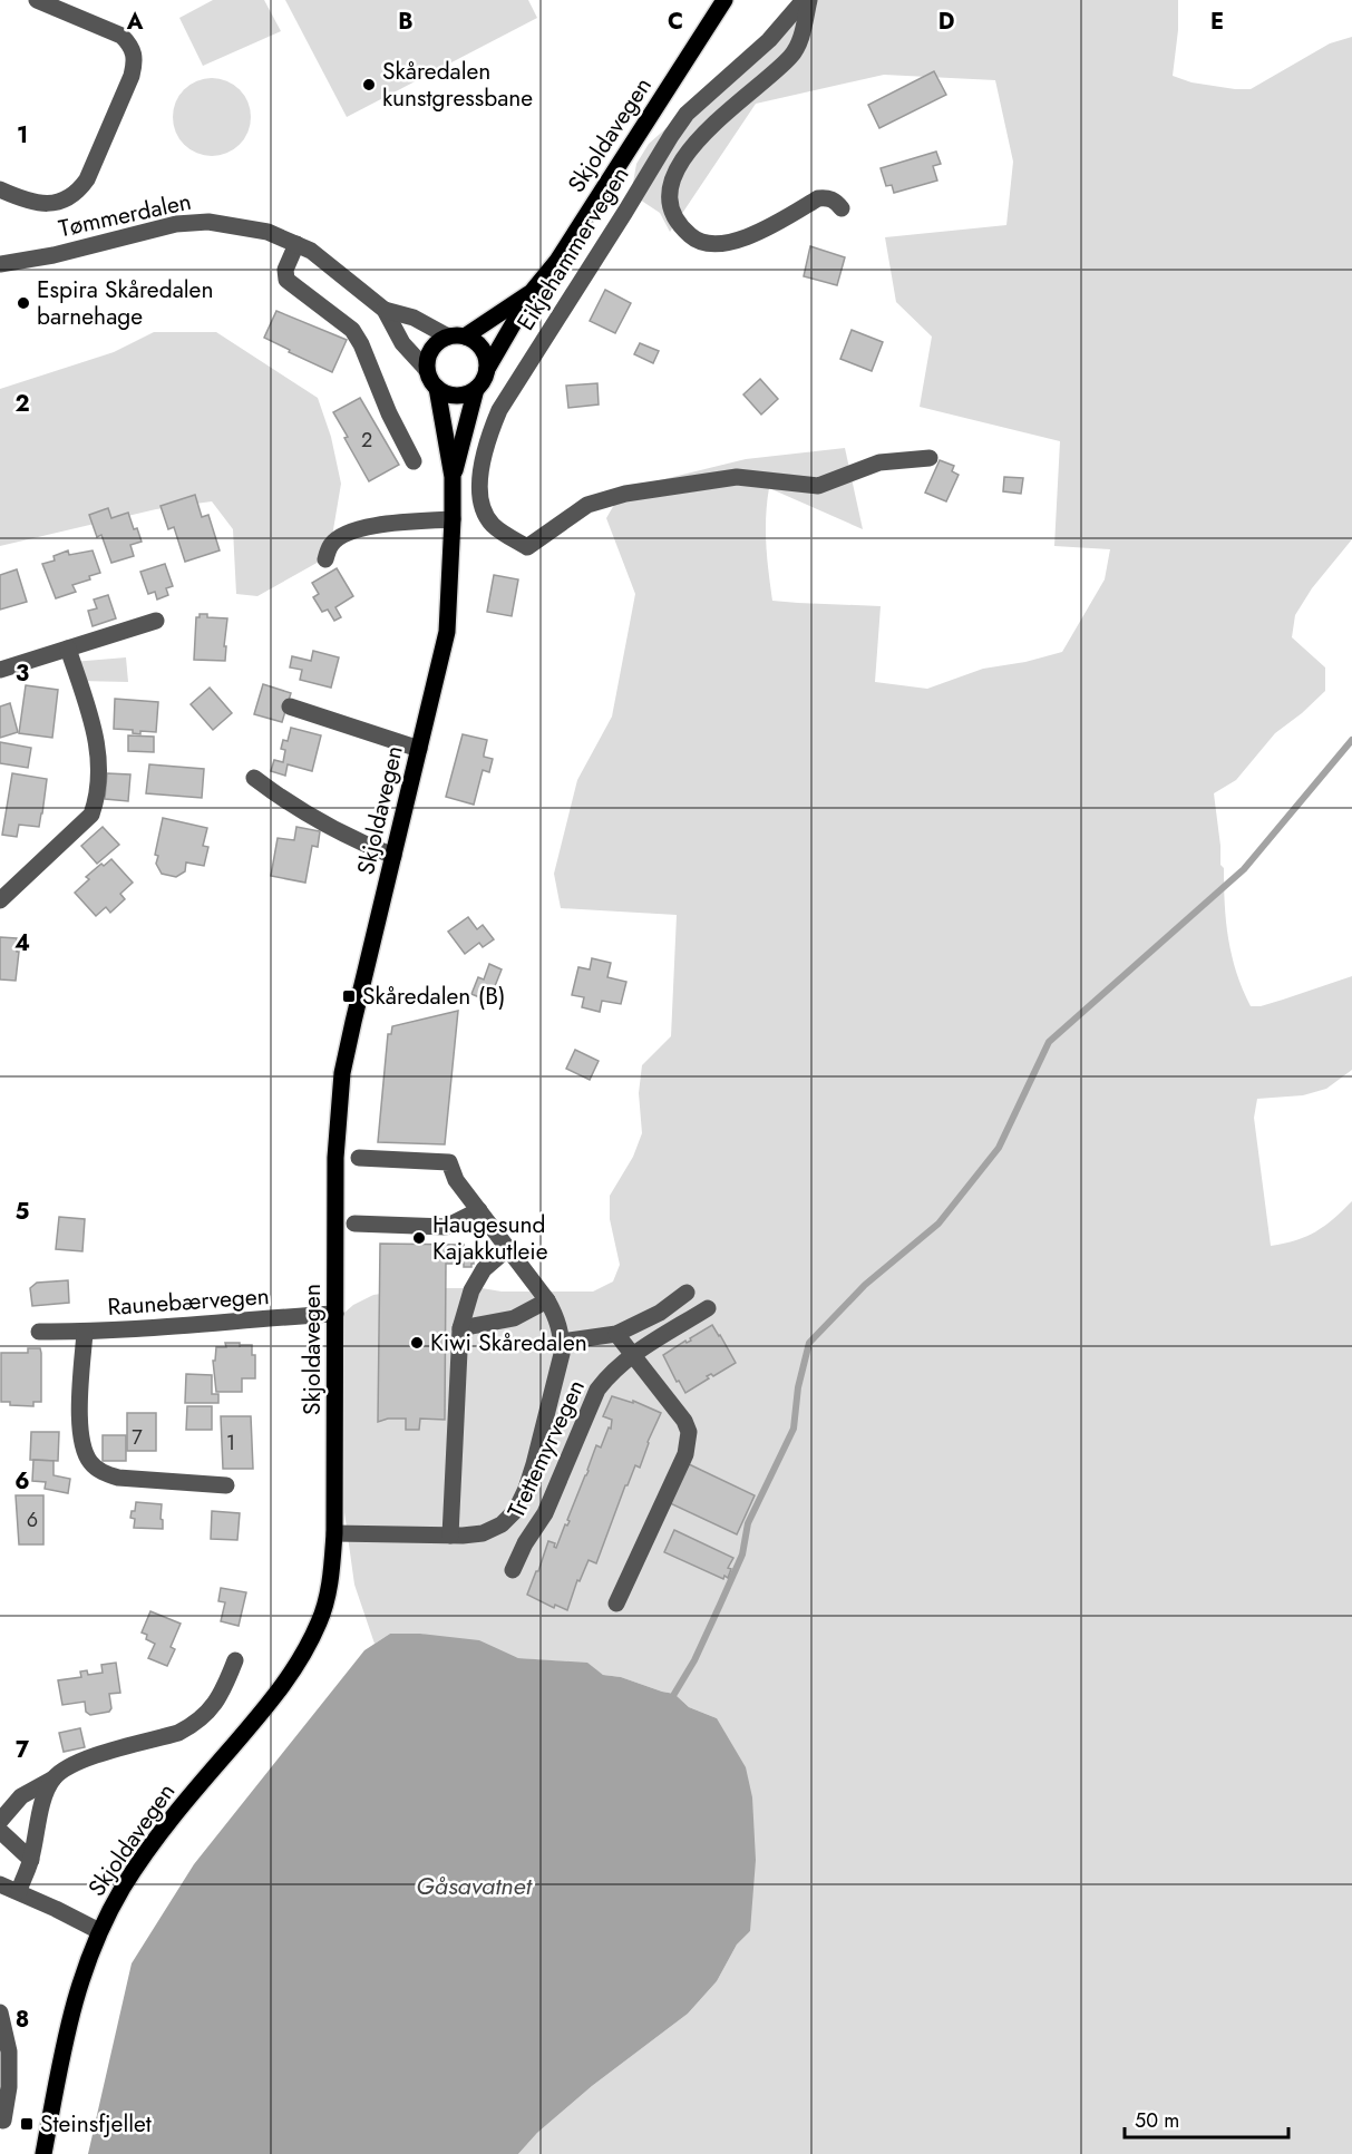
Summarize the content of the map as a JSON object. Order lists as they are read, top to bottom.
{
  "streets": {
    "main road": ["Skjoldavegen"],
    "street": [
      "Tømmerdalen",
      "Eikjehammervegen",
      "Raunebærvegen",
      "Trettemyrvegen"
    ]
  },
  "crossings": [
    ["Skjoldavegen", "Tømmerdalen"],
    ["Skjoldavegen", "Raunebærvegen"]
  ],
  "water": ["Gåsavatnet"],
  "places": {
    "other": [
      "Skåredalen kunstgressbane",
      "Espira Skåredalen barnehage",
      "Haugesund Kajakkutleie",
      "Kiwi Skåredalen"
    ],
    "transit": ["Skåredalen (B)", "Steinsfjellet"]
  },
  "house_numbers": [
    "2",
    "7",
    "1",
    "6"
  ],
  "scale_bar": "50 m",
  "grid": {
    "columns": [
      "A",
      "B",
      "C",
      "D",
      "E"
    ],
    "rows": [
      "1",
      "2",
      "3",
      "4",
      "5",
      "6",
      "7",
      "8"
    ]
  }
}
